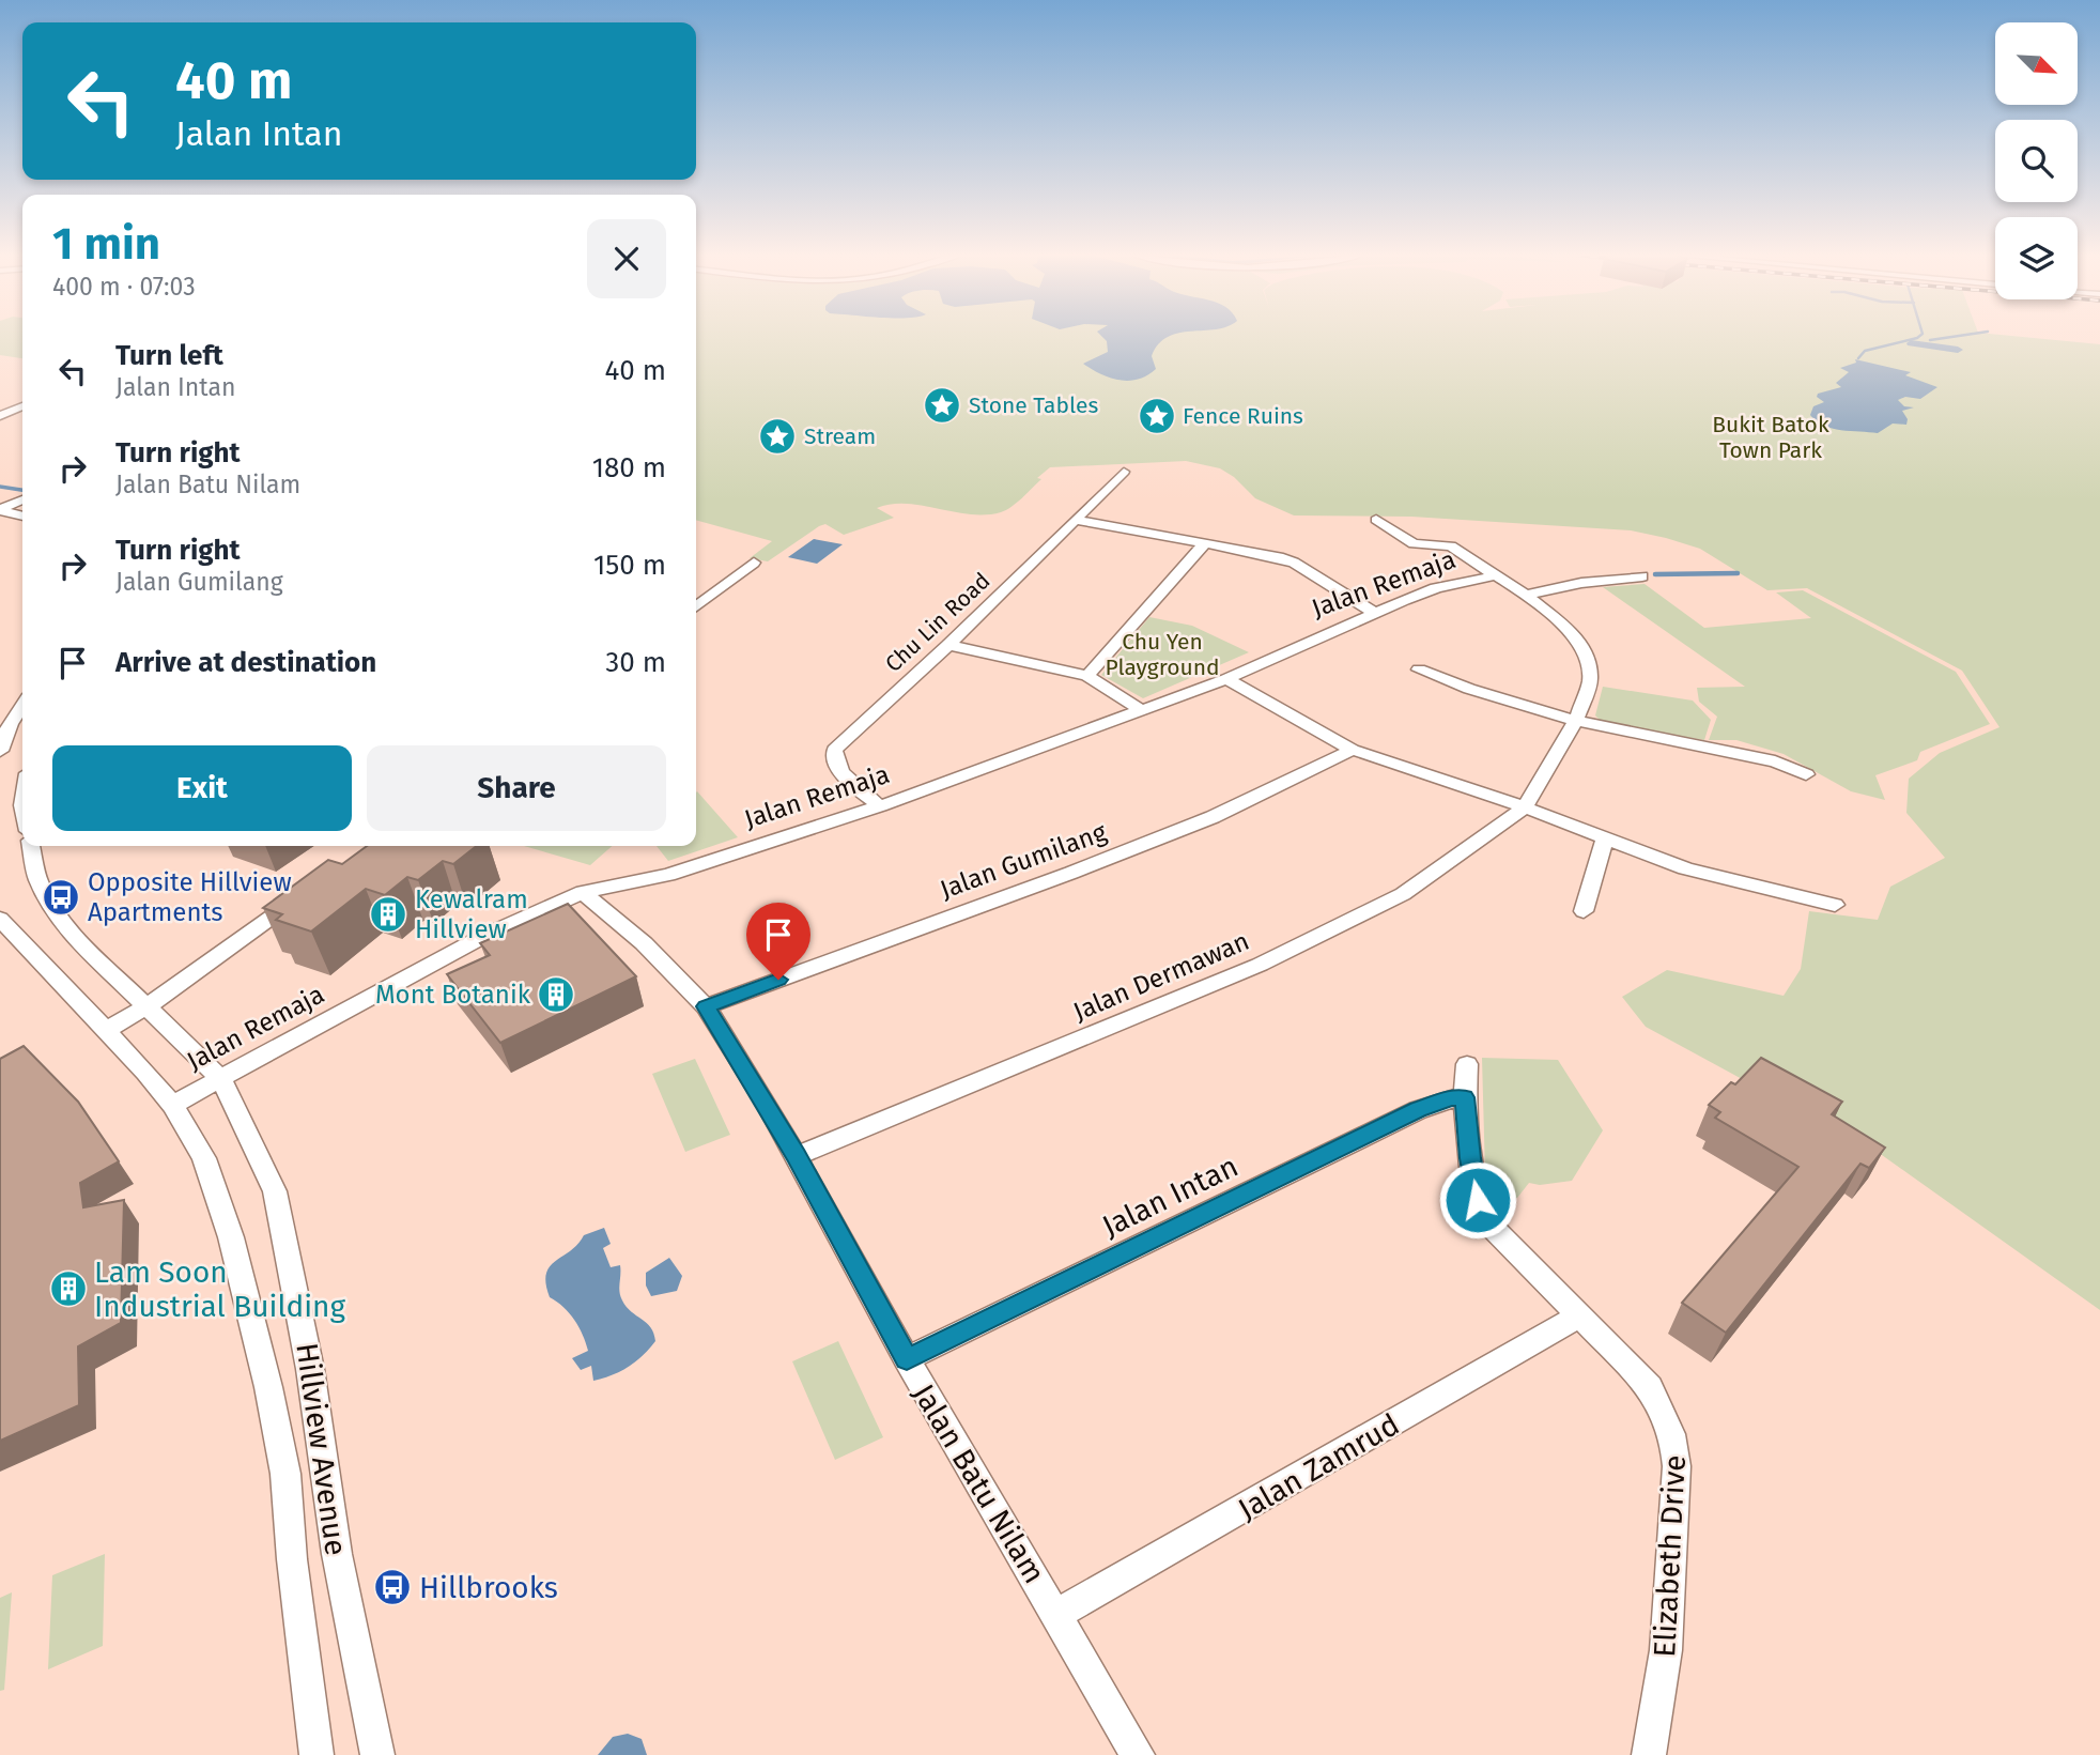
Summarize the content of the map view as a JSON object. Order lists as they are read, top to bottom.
{
  "streets": {
    "street": [
      "Jalan Remaja",
      "Chu Lin Road",
      "Jalan Gumilang",
      "Jalan Dermawan",
      "Jalan Intan",
      "Hillview Avenue",
      "Jalan Zamrud",
      "Jalan Batu Nilam",
      "Elizabeth Drive"
    ]
  },
  "crossings": [
    ["Jalan Remaja", "Chu Lin Road"],
    ["Jalan Remaja", "Jalan Dermawan"],
    ["Jalan Remaja", "Hillview Avenue"],
    ["Jalan Remaja", "Jalan Batu Nilam"],
    ["Jalan Gumilang", "Jalan Batu Nilam"],
    ["Jalan Dermawan", "Jalan Batu Nilam"],
    ["Jalan Intan", "Jalan Batu Nilam"],
    ["Jalan Intan", "Elizabeth Drive"],
    ["Jalan Zamrud", "Jalan Batu Nilam"],
    ["Jalan Zamrud", "Elizabeth Drive"]
  ],
  "parks": ["Bukit Batok Town Park", "Chu Yen Playground"],
  "places": {
    "place": ["Stone Tables", "Fence Ruins", "Stream"],
    "bus stop": ["Opposite Hillview Apartments", "Hillbrooks"],
    "building": ["Kewalram Hillview", "Mont Botanik", "Lam Soon Industrial Building"]
  },
  "north": "bottom right",
  "page": {
    "turn": ["40 m", "Jalan Intan"],
    "heading": ["1 min", "400 m · 07:03"],
    "list": [
      {
        "name": "Turn left",
        "note": "Jalan Intan",
        "value": "40 m"
      },
      {
        "name": "Turn right",
        "note": "Jalan Batu Nilam",
        "value": "180 m"
      },
      {
        "name": "Turn right",
        "note": "Jalan Gumilang",
        "value": "150 m"
      },
      {
        "name": "Arrive at destination",
        "value": "30 m"
      }
    ],
    "buttons": ["Exit", "Share"]
  }
}
